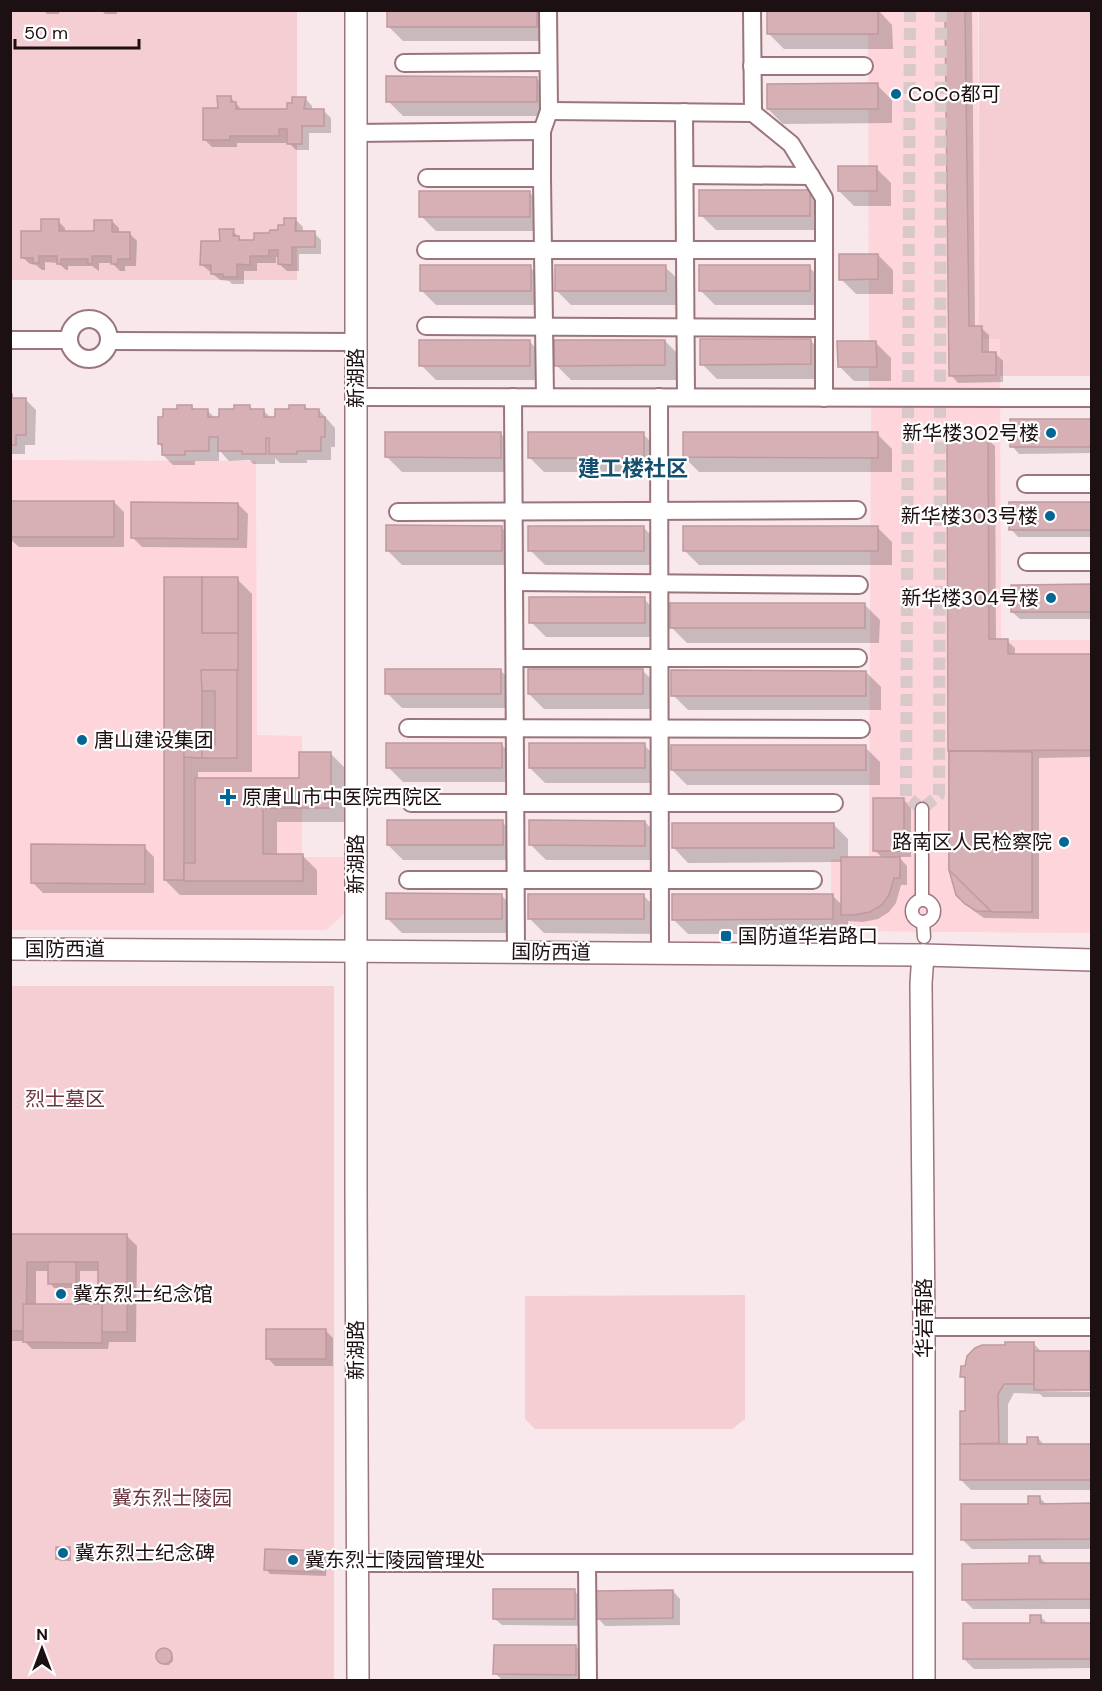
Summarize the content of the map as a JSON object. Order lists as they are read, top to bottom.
{
  "streets": {
    "street": ["新湖路", "国防西道", "华岩南路"]
  },
  "crossings": [
    ["新湖路", "国防西道"],
    ["国防西道", "华岩南路"]
  ],
  "districts": ["建工楼社区"],
  "parks": ["烈士墓区", "冀东烈士陵园"],
  "places": {
    "other": [
      "CoCo都可",
      "新华楼302号楼",
      "新华楼303号楼",
      "新华楼304号楼",
      "唐山建设集团",
      "路南区人民检察院",
      "冀东烈士纪念馆",
      "冀东烈士纪念碑",
      "冀东烈士陵园管理处"
    ],
    "health": ["原唐山市中医院西院区"],
    "transit": ["国防道华岩路口"]
  },
  "scale_bar": "50 m",
  "north": "top"
}
